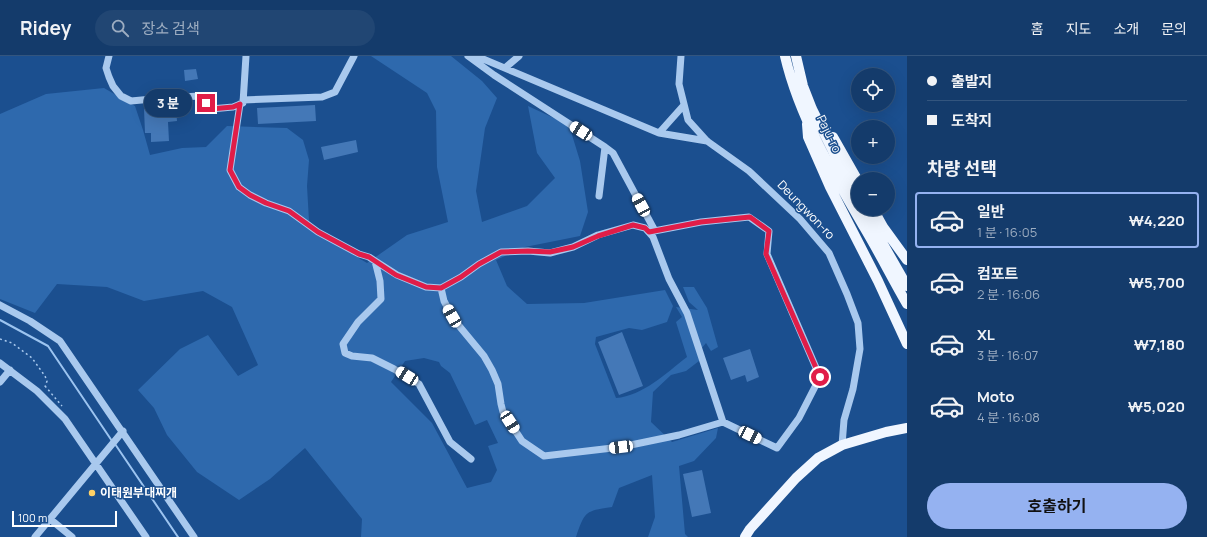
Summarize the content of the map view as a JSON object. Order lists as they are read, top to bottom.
{
  "streets": {
    "main road": ["Paju-ro"],
    "street": ["Deungwon-ro"]
  },
  "places": ["이태원부대찌개"],
  "scale_bar": "100 m",
  "page": {
    "header": "Ridey",
    "search": "장소 검색",
    "nav": [
      "홈",
      "지도",
      "소개",
      "문의"
    ],
    "banner": ["출발지", "도착지"],
    "map_buttons": ["+", "−"],
    "bubble": "3 분",
    "heading": "차량 선택",
    "list": [
      {
        "name": "일반",
        "note": "1 분 · 16:05",
        "value": "₩4,220"
      },
      {
        "name": "컴포트",
        "note": "2 분 · 16:06",
        "value": "₩5,700"
      },
      {
        "name": "XL",
        "note": "3 분 · 16:07",
        "value": "₩7,180"
      },
      {
        "name": "Moto",
        "note": "4 분 · 16:08",
        "value": "₩5,020"
      }
    ],
    "buttons": "호출하기",
    "scale": "100 m"
  }
}
